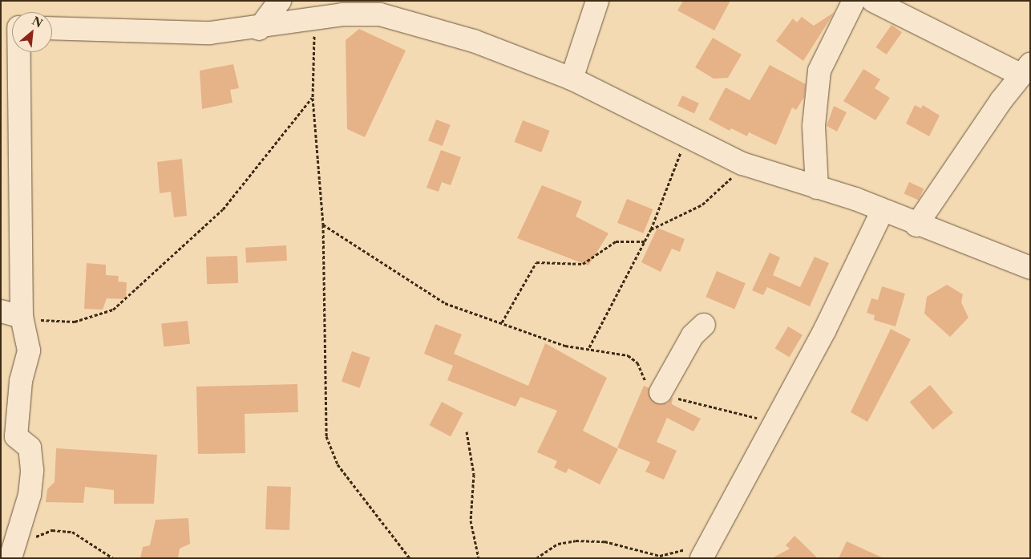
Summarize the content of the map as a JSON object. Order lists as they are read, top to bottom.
{
  "north": "top right"
}
